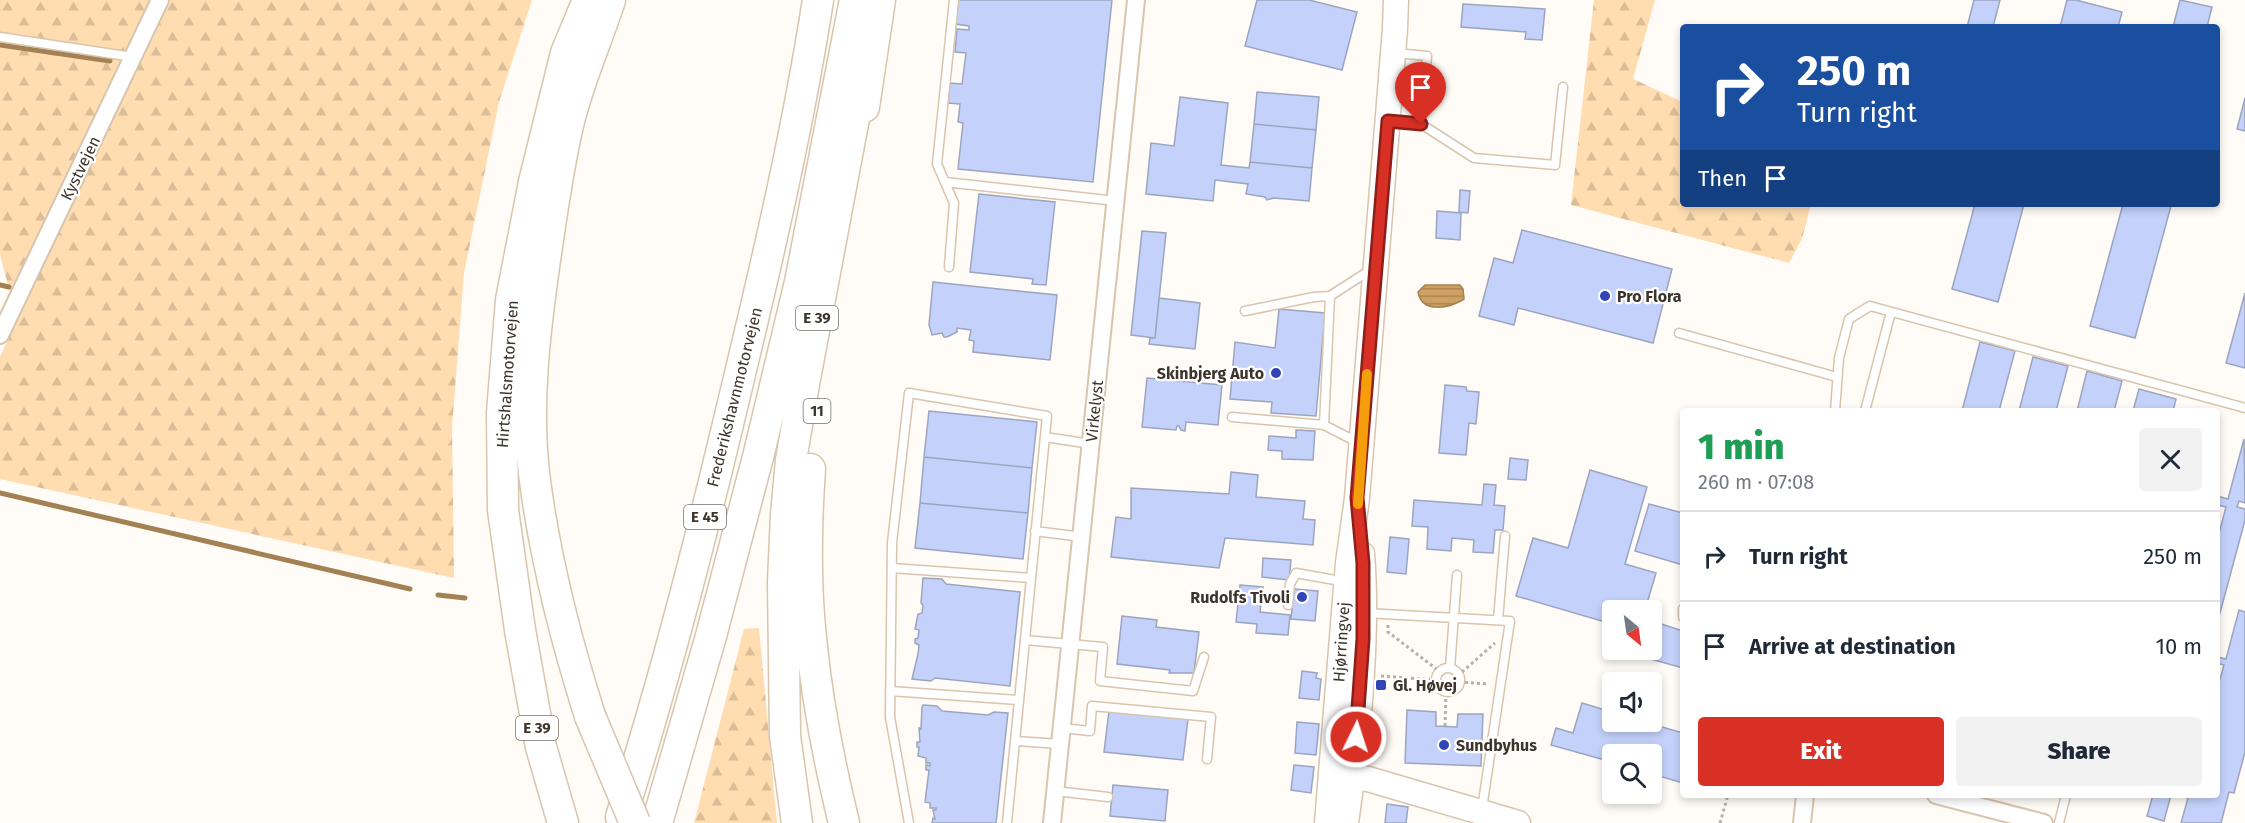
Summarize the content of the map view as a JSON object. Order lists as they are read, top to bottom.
{
  "streets": {
    "highway": [
      "E 39",
      "Hirtshalsmotorvejen",
      "Frederikshavnmotorvejen",
      "11",
      "E 45"
    ],
    "main road": ["Hjørringvej"],
    "street": ["Kystvejen", "Virkelyst"]
  },
  "crossings": [
    ["E 39", "11"]
  ],
  "places": {
    "other": [
      "Pro Flora",
      "Skinbjerg Auto",
      "Rudolfs Tivoli",
      "Sundbyhus"
    ],
    "transit": ["Gl. Høvej"]
  },
  "north": "bottom right",
  "page": {
    "turn": ["250 m", "Turn right"],
    "then": "Then",
    "heading": ["1 min", "260 m · 07:08"],
    "list": [
      {
        "name": "Turn right",
        "value": "250 m"
      },
      {
        "name": "Arrive at destination",
        "value": "10 m"
      }
    ],
    "buttons": ["Exit", "Share"]
  }
}
